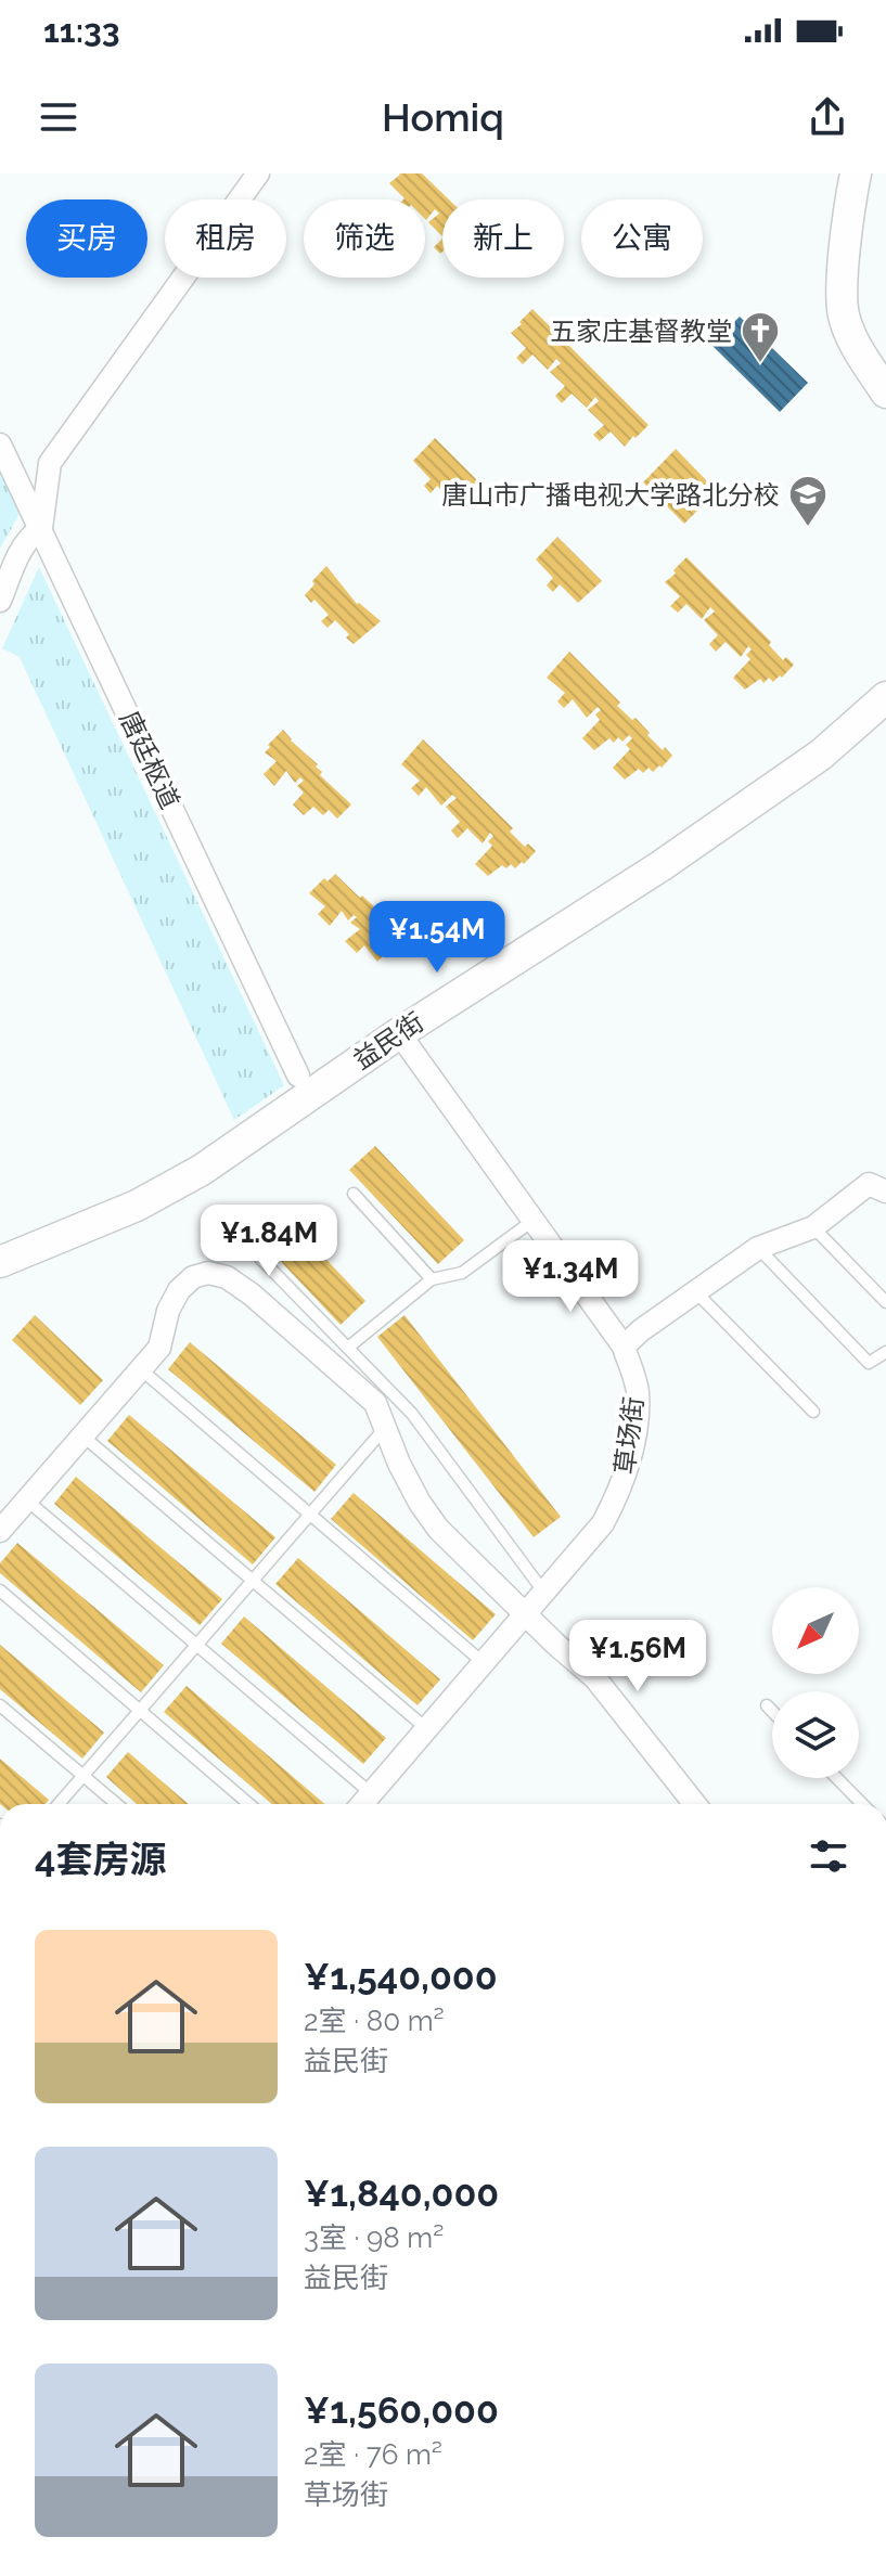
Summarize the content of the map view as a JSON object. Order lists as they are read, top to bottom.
{
  "streets": {
    "street": ["唐廷枢道", "益民街", "草场街"]
  },
  "crossings": [
    ["益民街", "草场街"]
  ],
  "places": {
    "church": ["五家庄基督教堂"],
    "school or university": ["唐山市广播电视大学路北分校"]
  },
  "north": "bottom left",
  "page": {
    "status": "11:33",
    "header": "Homiq",
    "chip": [
      "买房",
      "租房",
      "筛选",
      "新上",
      "公寓"
    ],
    "price": [
      "¥1.54M",
      "¥1.84M",
      "¥1.34M",
      "¥1.56M"
    ],
    "heading": "4套房源",
    "list": [
      {
        "name": "¥1,540,000",
        "note": "2室 · 80 m² · 益民街"
      },
      {
        "name": "¥1,840,000",
        "note": "3室 · 98 m² · 益民街"
      },
      {
        "name": "¥1,560,000",
        "note": "2室 · 76 m² · 草场街"
      }
    ]
  }
}
